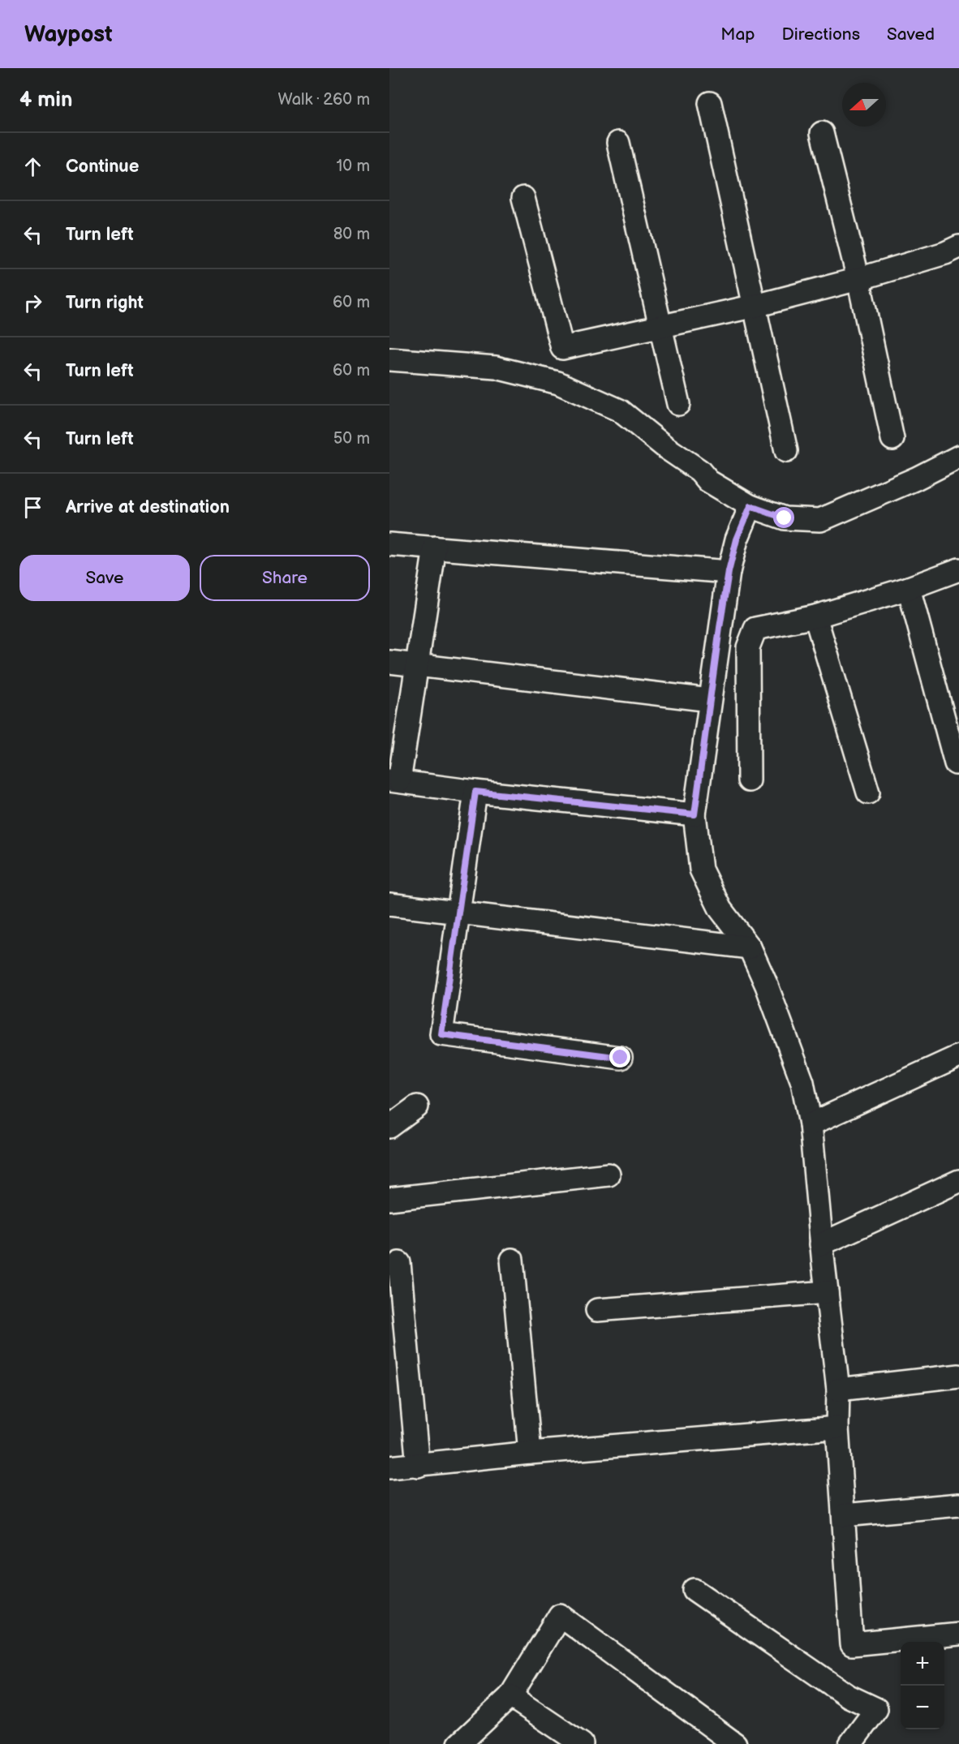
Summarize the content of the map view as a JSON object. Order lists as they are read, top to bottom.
{
  "north": "left",
  "page": {
    "header": "Waypost",
    "nav": ["Map", "Directions", "Saved"],
    "heading": ["4 min", "Walk · 260 m"],
    "list": [
      ["Continue", "10 m"],
      ["Turn left", "80 m"],
      ["Turn right", "60 m"],
      ["Turn left", "60 m"],
      ["Turn left", "50 m"],
      "Arrive at destination"
    ],
    "buttons": ["Save", "Share"],
    "map_buttons": ["+", "−"]
  }
}
